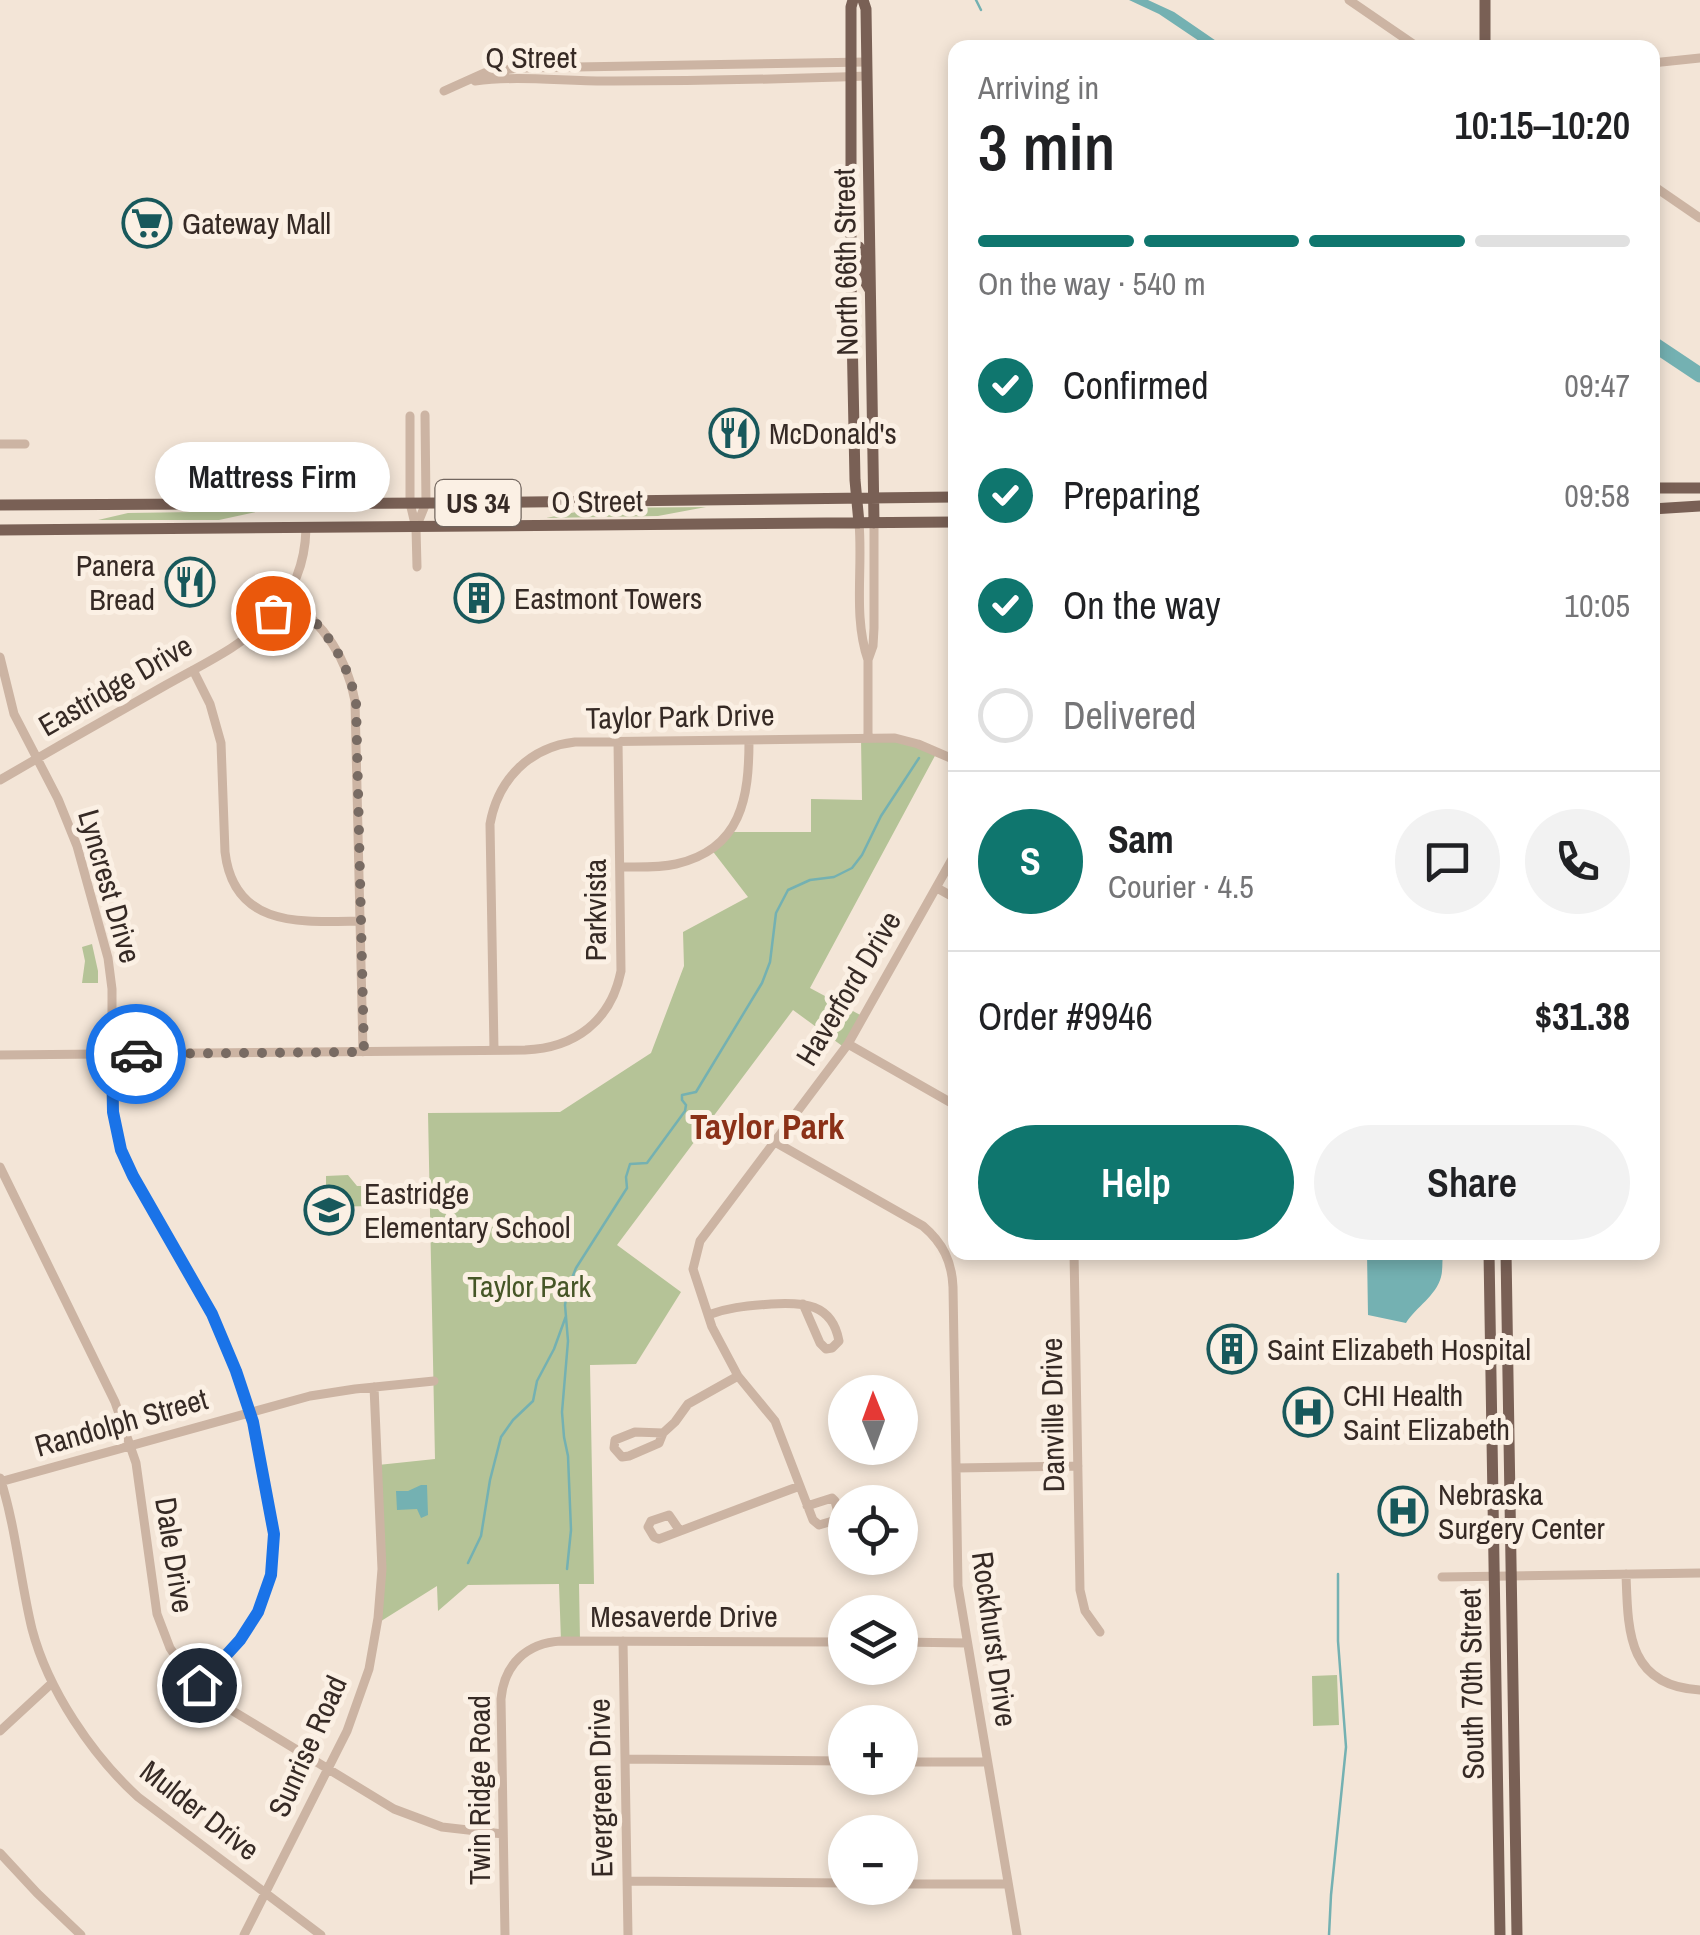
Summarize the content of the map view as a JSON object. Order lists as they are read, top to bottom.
{
  "streets": {
    "main road": [
      "North 66th Street",
      "O Street",
      "US 34",
      "South 70th Street"
    ],
    "street": [
      "Q Street",
      "Eastridge Drive",
      "Taylor Park Drive",
      "Lyncrest Drive",
      "Parkvista",
      "Haverford Drive",
      "Danville Drive",
      "Randolph Street",
      "Dale Drive",
      "Mesaverde Drive",
      "Rockhurst Drive",
      "Sunrise Road",
      "Evergreen Drive",
      "Twin Ridge Road",
      "Mulder Drive"
    ]
  },
  "crossings": [
    ["Q Street", "North 66th Street"],
    ["North 66th Street", "O Street"],
    ["O Street", "Eastridge Drive"],
    ["Eastridge Drive", "Lyncrest Drive"],
    ["Taylor Park Drive", "Parkvista"],
    ["Lyncrest Drive", "Parkvista"],
    ["Lyncrest Drive", "Randolph Street"],
    ["Lyncrest Drive", "Dale Drive"],
    ["Haverford Drive", "Rockhurst Drive"],
    ["Randolph Street", "Dale Drive"],
    ["Randolph Street", "Sunrise Road"],
    ["Randolph Street", "Mulder Drive"],
    ["Dale Drive", "Sunrise Road"],
    ["Dale Drive", "Twin Ridge Road"],
    ["Mesaverde Drive", "Evergreen Drive"],
    ["Mesaverde Drive", "Twin Ridge Road"],
    ["Sunrise Road", "Mulder Drive"]
  ],
  "districts": ["Taylor Park"],
  "parks": ["Taylor Park"],
  "places": {
    "supermarket": ["Gateway Mall"],
    "restaurant": ["McDonald's", "Panera Bread"],
    "building": ["Eastmont Towers", "Saint Elizabeth Hospital"],
    "other": ["Mattress Firm"],
    "school or university": ["Eastridge Elementary School"],
    "hospital": ["CHI Health Saint Elizabeth", "Nebraska Surgery Center"]
  },
  "north": "top",
  "page": {
    "heading": ["3 min", "Arriving in", "10:15–10:20"],
    "panel": [
      "Sam",
      "Courier · 4.5",
      "Order #9946",
      "$31.38"
    ],
    "bar": "On the way · 540 m",
    "list": [
      ["Confirmed", "09:47"],
      ["Preparing", "09:58"],
      ["On the way", "10:05"],
      "Delivered"
    ],
    "bubble": "Mattress Firm",
    "round": "S",
    "buttons": ["Help", "Share"],
    "map_buttons": ["+", "−"]
  }
}
